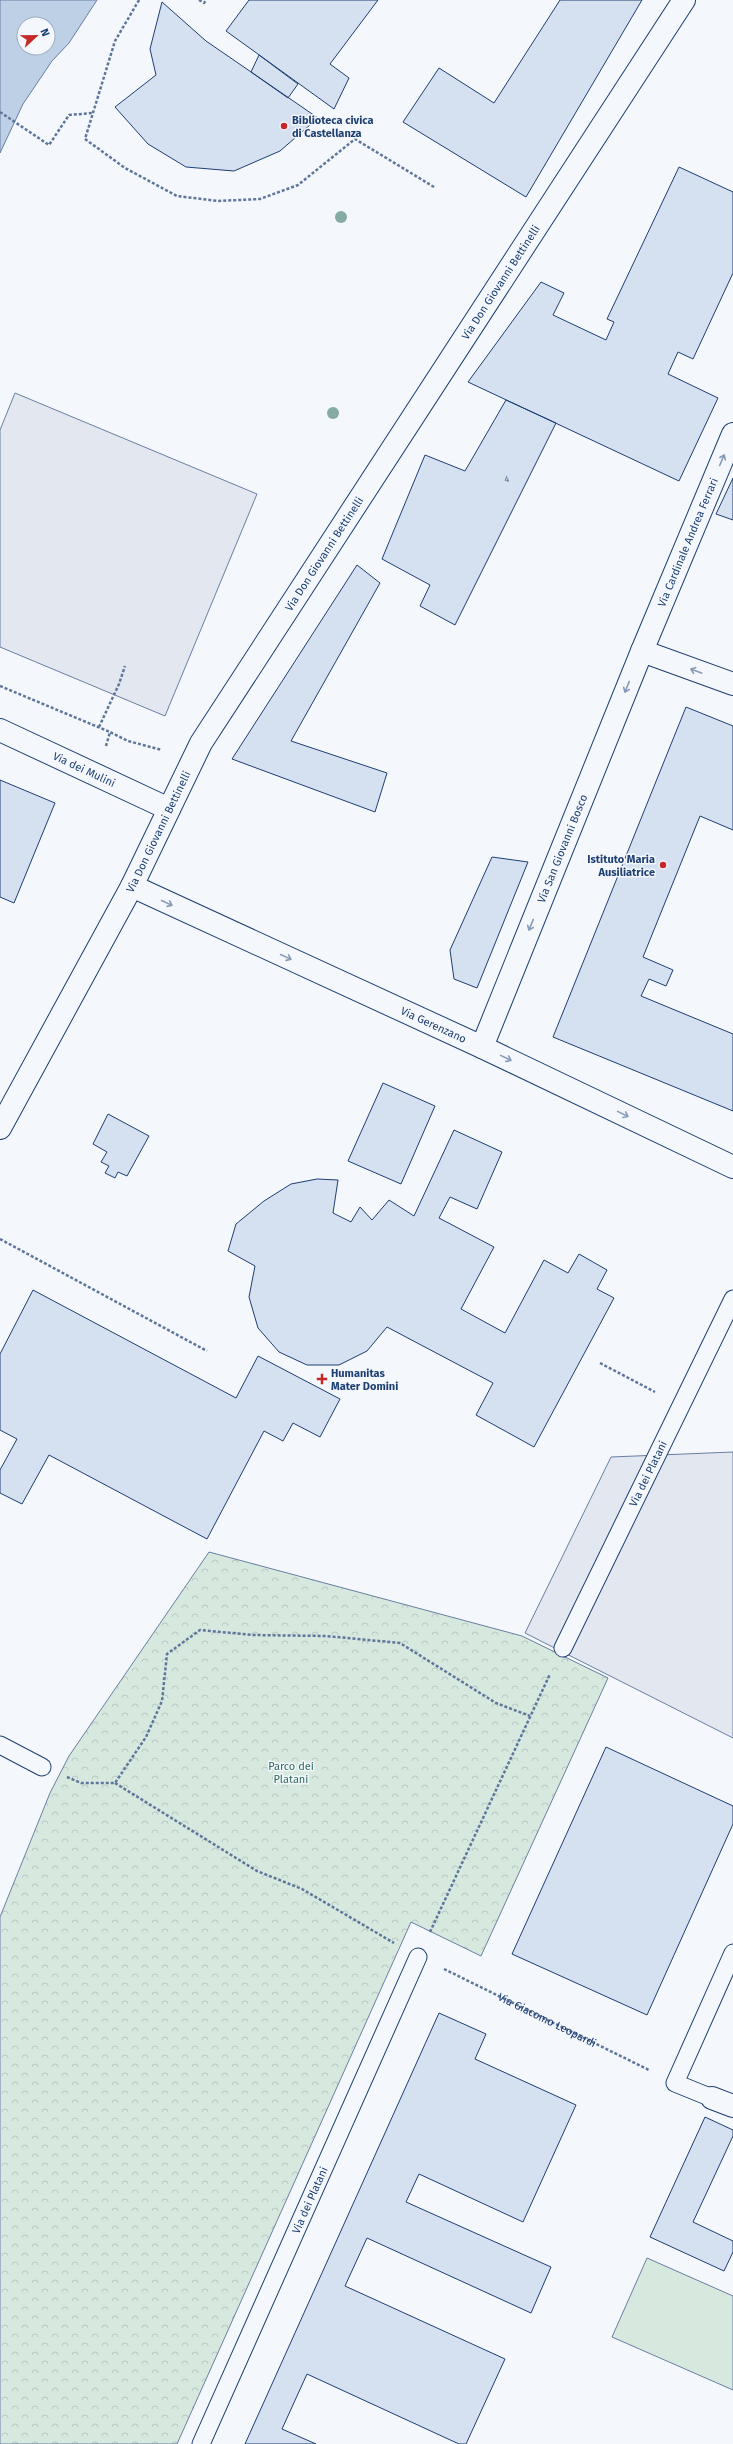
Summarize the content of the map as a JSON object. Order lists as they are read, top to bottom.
{
  "streets": {
    "street": [
      "Via Don Giovanni Bettinelli",
      "Via Cardinale Andrea Ferrari",
      "Via dei Mulini",
      "Via San Giovanni Bosco",
      "Via Gerenzano"
    ],
    "lane": ["Via dei Platani"],
    "path": ["Via Giacomo Leopardi"]
  },
  "crossings": [
    ["Via Don Giovanni Bettinelli", "Via dei Mulini"],
    ["Via Don Giovanni Bettinelli", "Via Gerenzano"],
    ["Via Cardinale Andrea Ferrari", "Via San Giovanni Bosco"],
    ["Via San Giovanni Bosco", "Via Gerenzano"],
    ["Via dei Platani", "Via Giacomo Leopardi"]
  ],
  "one_way": ["Via Cardinale Andrea Ferrari", "Via San Giovanni Bosco", "Via Gerenzano"],
  "parks": ["Parco dei Platani"],
  "places": {
    "other": ["Biblioteca civica di Castellanza", "Istituto Maria Ausiliatrice"],
    "health": ["Humanitas Mater Domini"]
  },
  "house_numbers": ["4"],
  "north": "right"
}
